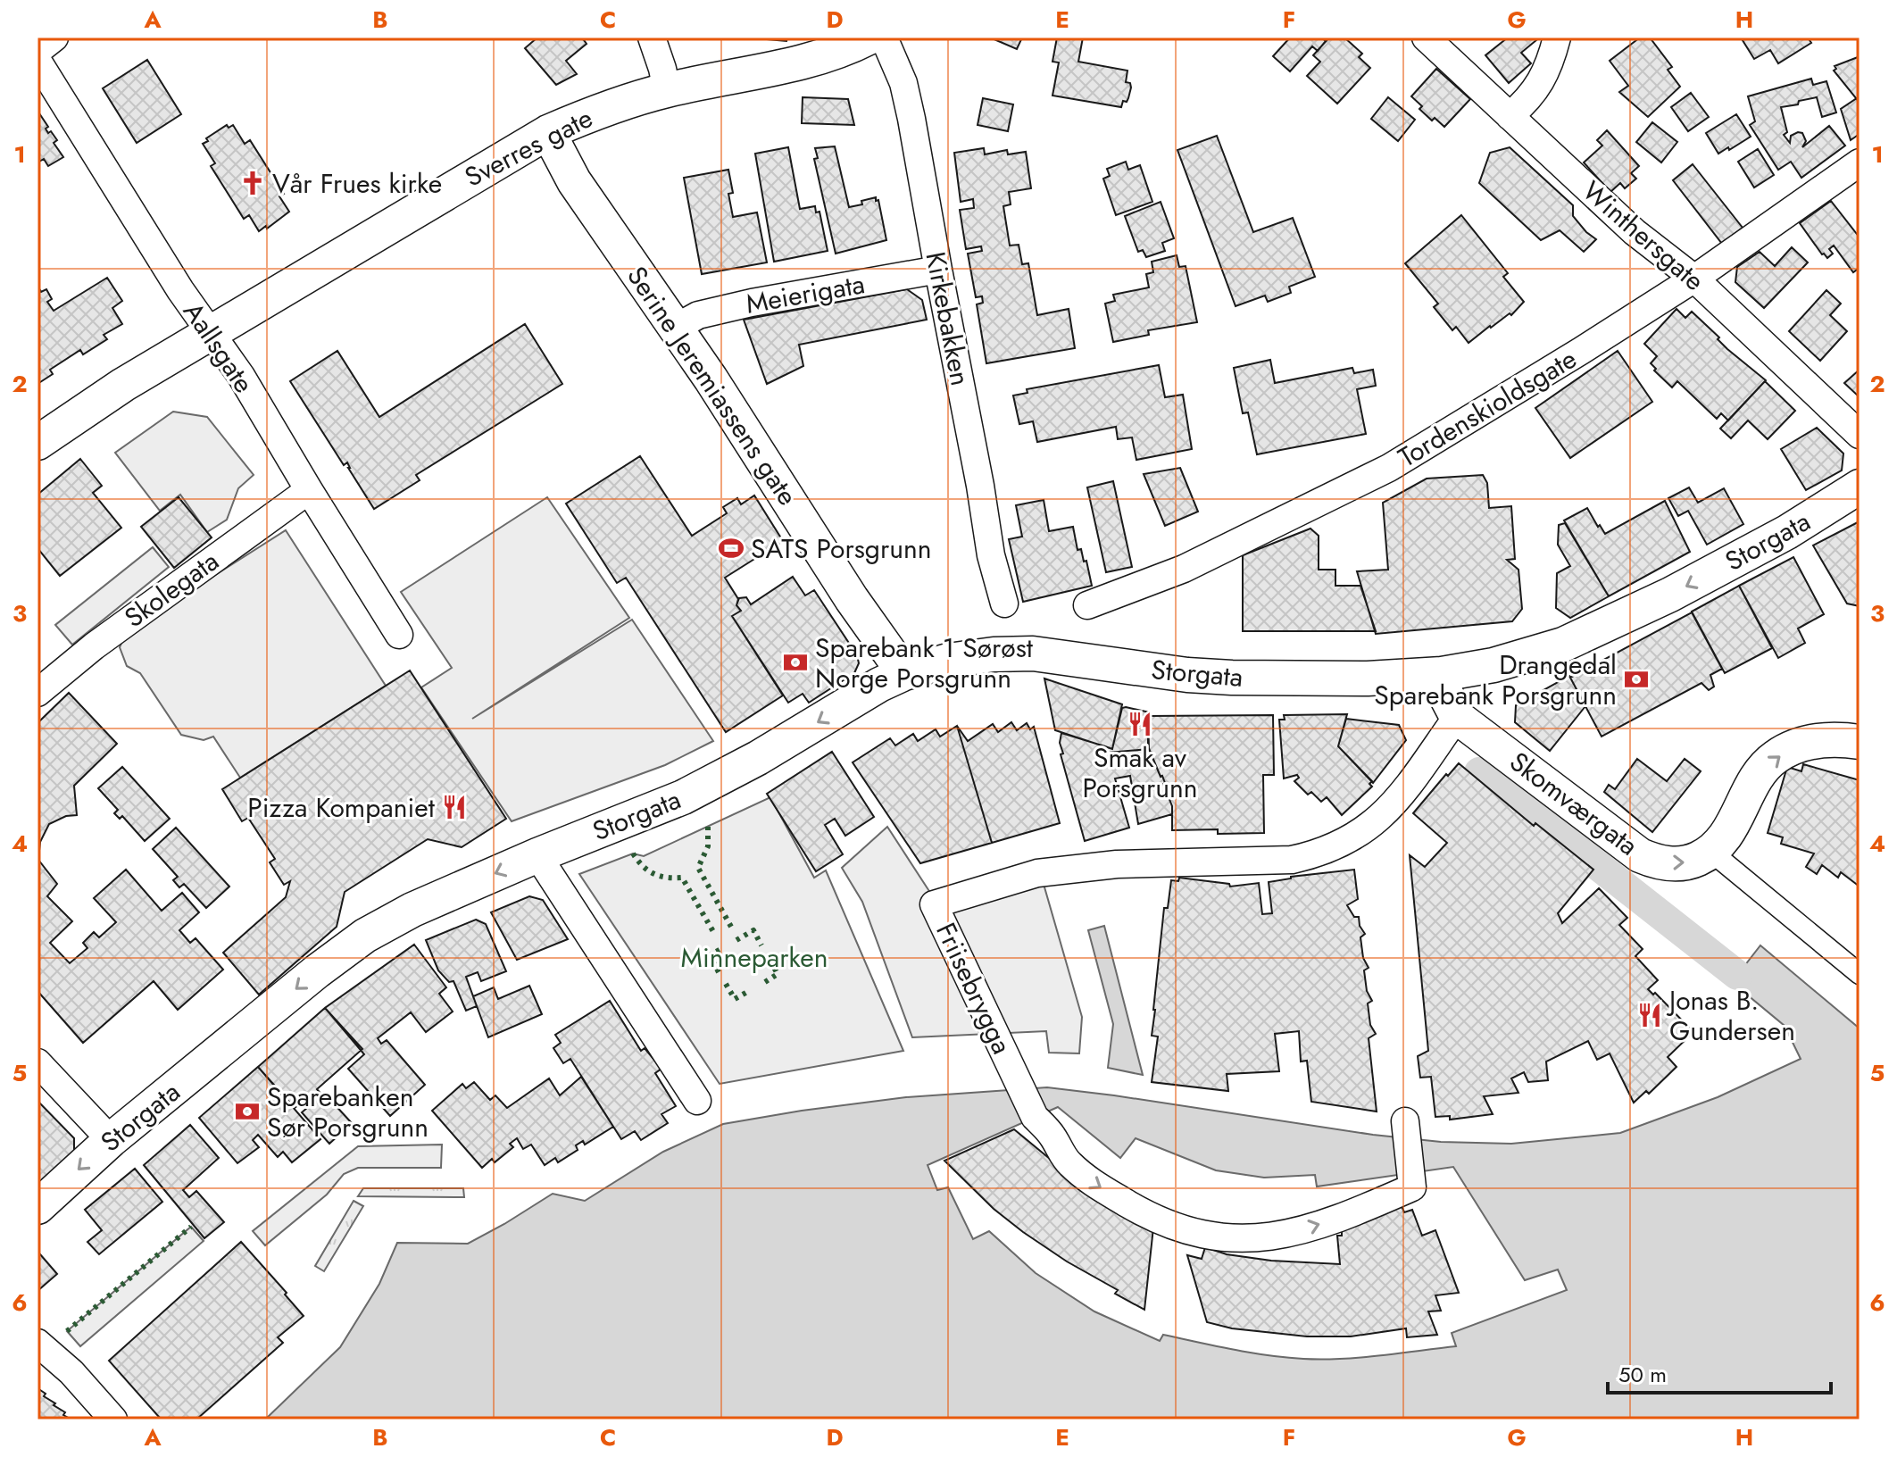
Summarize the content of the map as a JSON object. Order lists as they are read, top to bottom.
{
  "streets": {
    "street": [
      "Sverres gate",
      "Winthersgate",
      "Meierigata",
      "Kirkebakken",
      "Aallsgate",
      "Serine Jeremiassens gate",
      "Tordenskioldsgate",
      "Storgata",
      "Skolegata",
      "Skomværgata",
      "Friisebrygga"
    ]
  },
  "crossings": [
    ["Sverres gate", "Aallsgate"],
    ["Sverres gate", "Serine Jeremiassens gate"],
    ["Winthersgate", "Tordenskioldsgate"],
    ["Meierigata", "Kirkebakken"],
    ["Meierigata", "Serine Jeremiassens gate"],
    ["Aallsgate", "Skolegata"],
    ["Serine Jeremiassens gate", "Storgata"],
    ["Skomværgata", "Friisebrygga"]
  ],
  "one_way": ["Storgata", "Skomværgata"],
  "parks": ["Minneparken"],
  "places": {
    "church": ["Vår Frues kirke"],
    "sports": ["SATS Porsgrunn"],
    "bank": ["Sparebank 1 Sørøst Norge Porsgrunn", "Drangedal Sparebank Porsgrunn", "Sparebanken Sør Porsgrunn"],
    "restaurant": ["Smak av Porsgrunn", "Pizza Kompaniet", "Jonas B. Gundersen"]
  },
  "scale_bar": "50 m",
  "grid": {
    "columns": [
      "A",
      "B",
      "C",
      "D",
      "E",
      "F",
      "G",
      "H"
    ],
    "rows": [
      "1",
      "2",
      "3",
      "4",
      "5",
      "6"
    ]
  }
}
